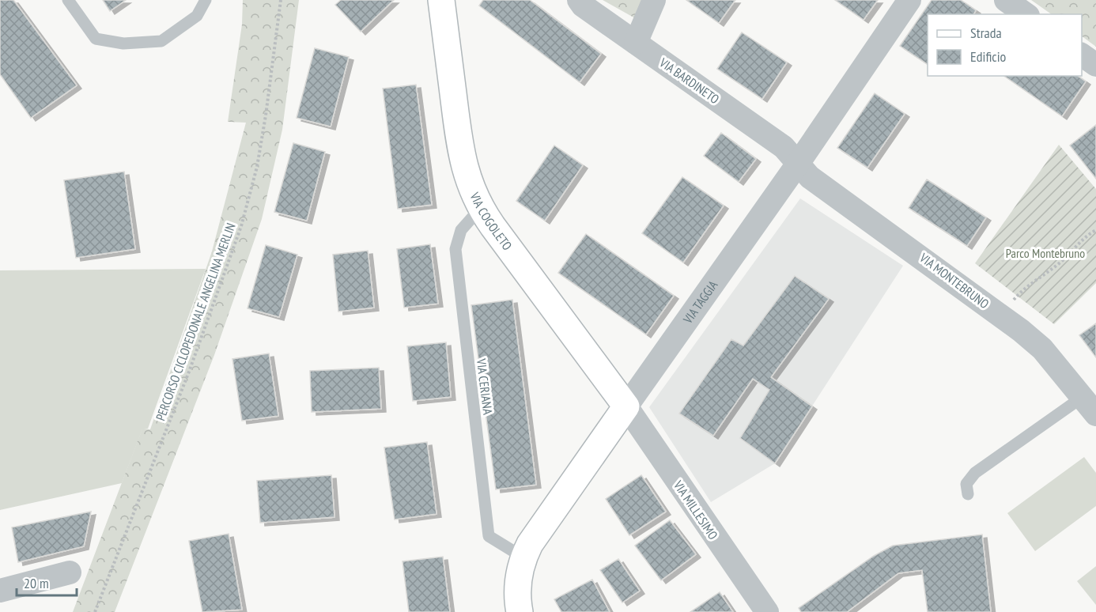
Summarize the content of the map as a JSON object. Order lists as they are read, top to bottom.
{
  "streets": {
    "street": [
      "VIA BARDINETO",
      "VIA COGOLETO",
      "VIA MONTEBRUNO",
      "VIA TAGGIA",
      "VIA MILLESIMO"
    ],
    "lane": ["VIA CERIANA"],
    "path": ["PERCORSO CICLOPEDONALE ANGELINA MERLIN"]
  },
  "crossings": [
    ["VIA BARDINETO", "VIA MONTEBRUNO"],
    ["VIA BARDINETO", "VIA TAGGIA"],
    ["VIA COGOLETO", "VIA TAGGIA"],
    ["VIA COGOLETO", "VIA CERIANA"],
    ["VIA COGOLETO", "VIA MILLESIMO"],
    ["VIA MONTEBRUNO", "VIA TAGGIA"],
    ["VIA TAGGIA", "VIA CERIANA"],
    ["VIA TAGGIA", "VIA MILLESIMO"]
  ],
  "parks": ["Parco Montebruno"],
  "legend": ["Strada", "Edificio"],
  "scale_bar": "20 m"
}
